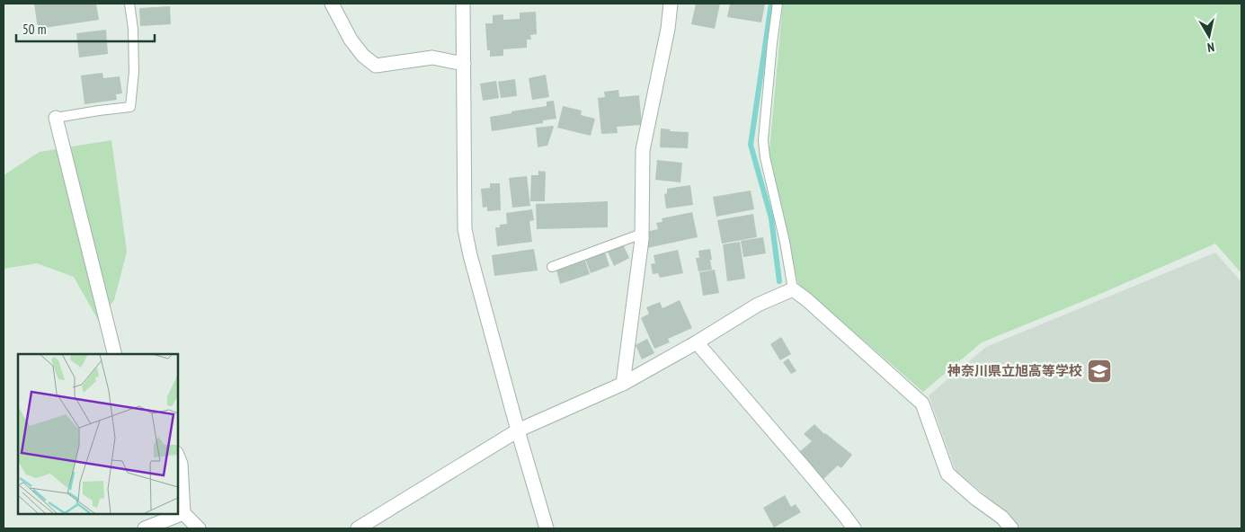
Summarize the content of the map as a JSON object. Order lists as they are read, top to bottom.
{
  "places": {
    "school or university": ["神奈川県立旭高等学校"]
  },
  "scale_bar": "50 m",
  "north": "bottom"
}
